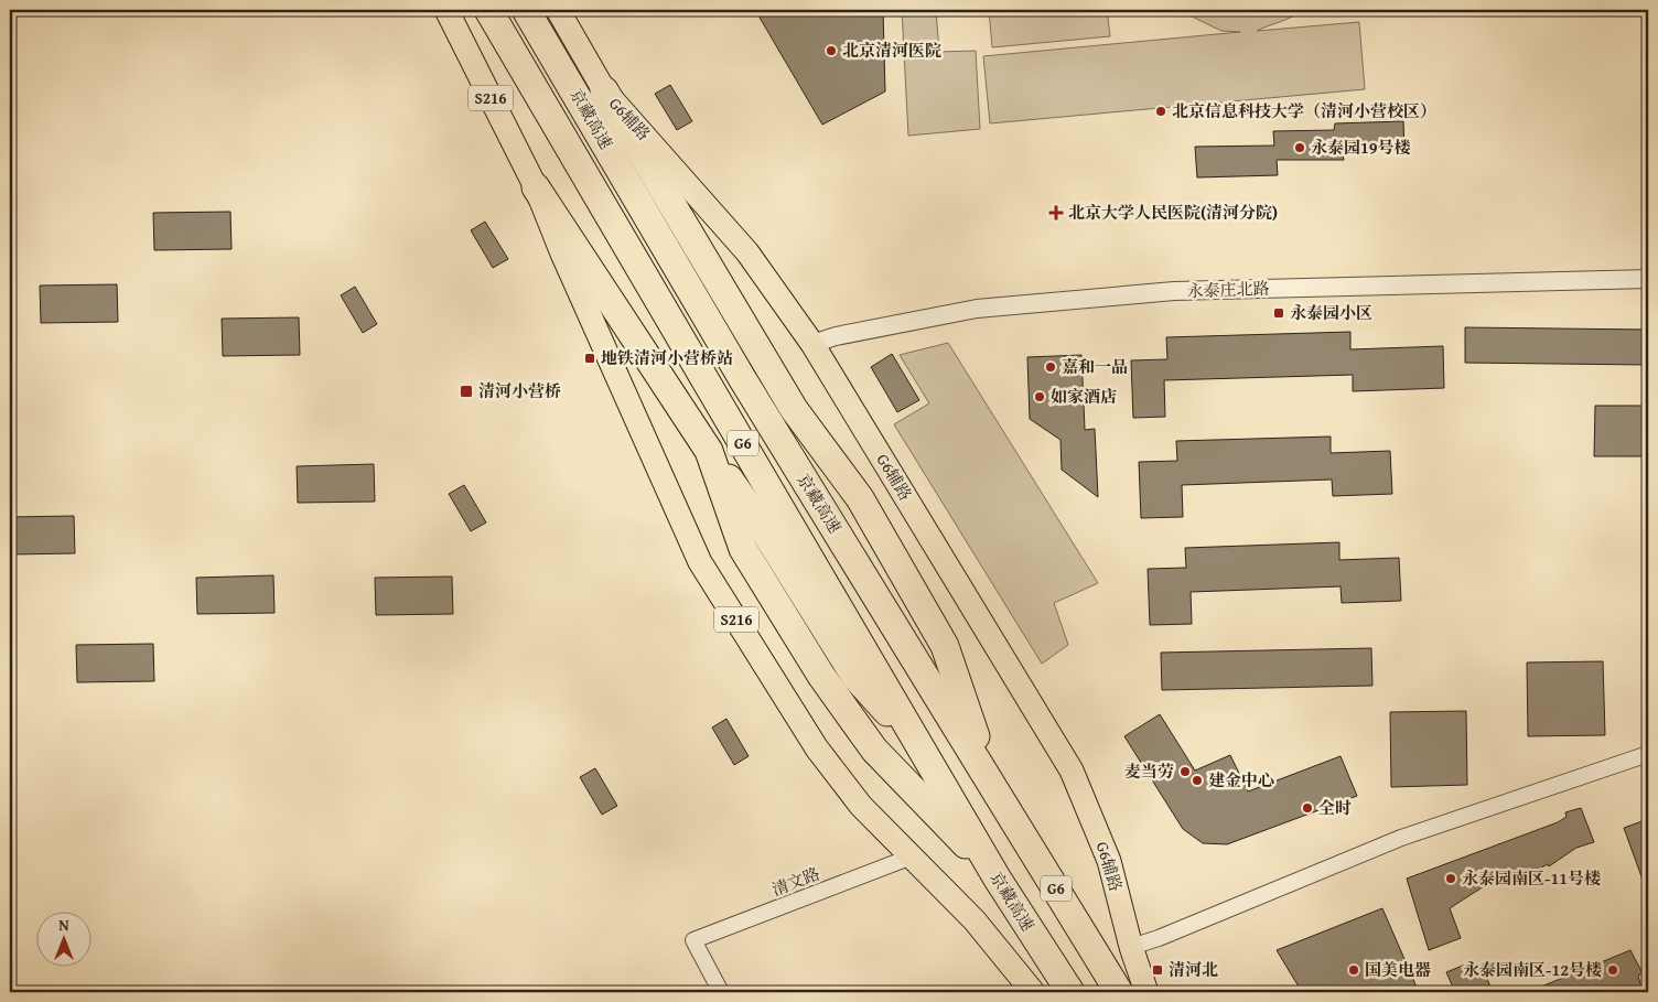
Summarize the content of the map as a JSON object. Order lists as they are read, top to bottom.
{
  "streets": {
    "highway": ["京藏高速", "G6"],
    "main road": ["S216", "G6辅路"],
    "street": ["永泰庄北路", "清文路"]
  },
  "crossings": [
    ["S216", "清文路"],
    ["G6辅路", "永泰庄北路"]
  ],
  "places": {
    "other": [
      "北京清河医院",
      "北京信息科技大学（清河小营校区）",
      "永泰园19号楼",
      "嘉和一品",
      "如家酒店",
      "麦当劳",
      "建金中心",
      "全时",
      "永泰园南区-11号楼",
      "国美电器",
      "永泰园南区-12号楼"
    ],
    "health": ["北京大学人民医院(清河分院)"],
    "transit": [
      "永泰园小区",
      "地铁清河小营桥站",
      "清河小营桥",
      "清河北"
    ]
  },
  "north": "top"
}
